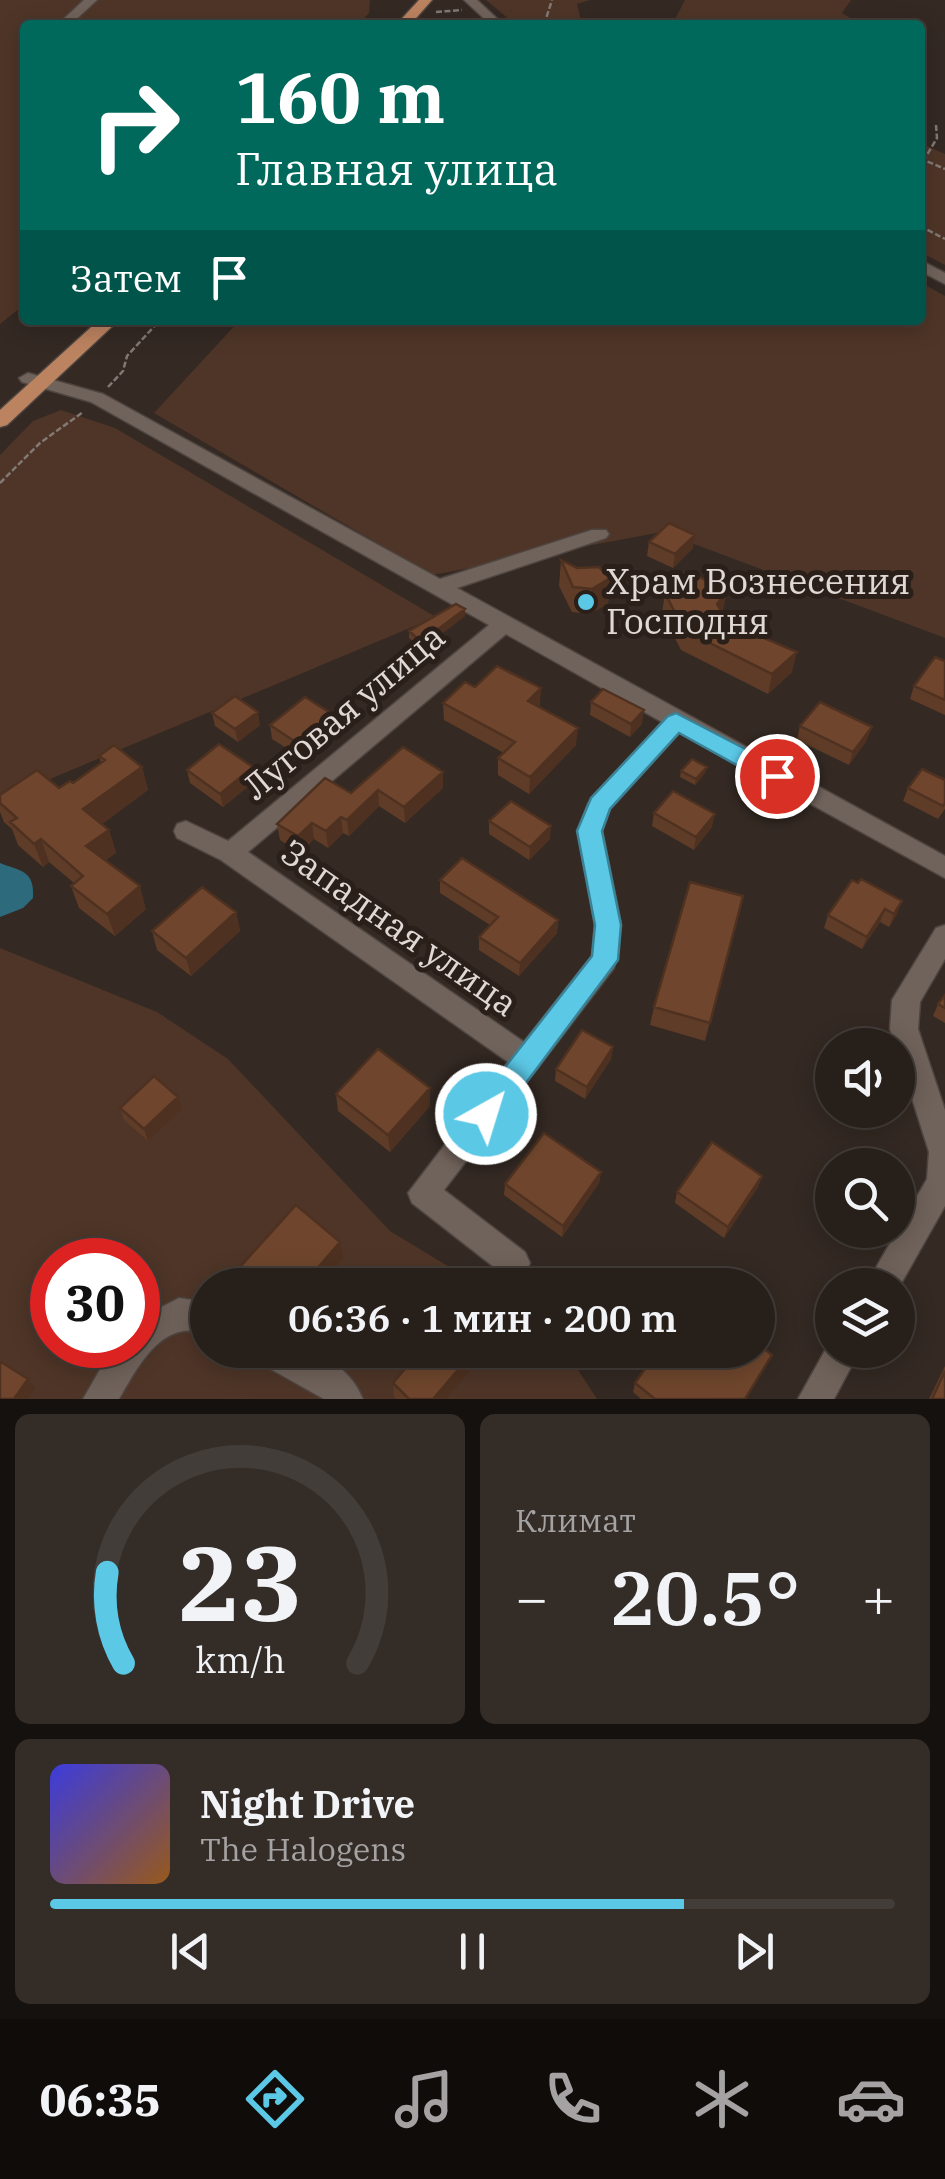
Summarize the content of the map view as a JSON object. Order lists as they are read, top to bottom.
{
  "streets": {
    "street": ["Луговая улица", "Западная улица"]
  },
  "crossings": [
    ["Луговая улица", "Западная улица"]
  ],
  "places": ["Храм Вознесения Господня"],
  "page": {
    "turn": ["160 m", "Главная улица"],
    "then": "Затем",
    "limit": "30",
    "trip": "06:36 · 1 мин · 200 m",
    "tile": "Климат",
    "heat": ["−", "20.5°", "+"],
    "song": ["Night Drive", "The Halogens"],
    "tabs": "06:35",
    "gauge": ["23", "km/h"]
  }
}
